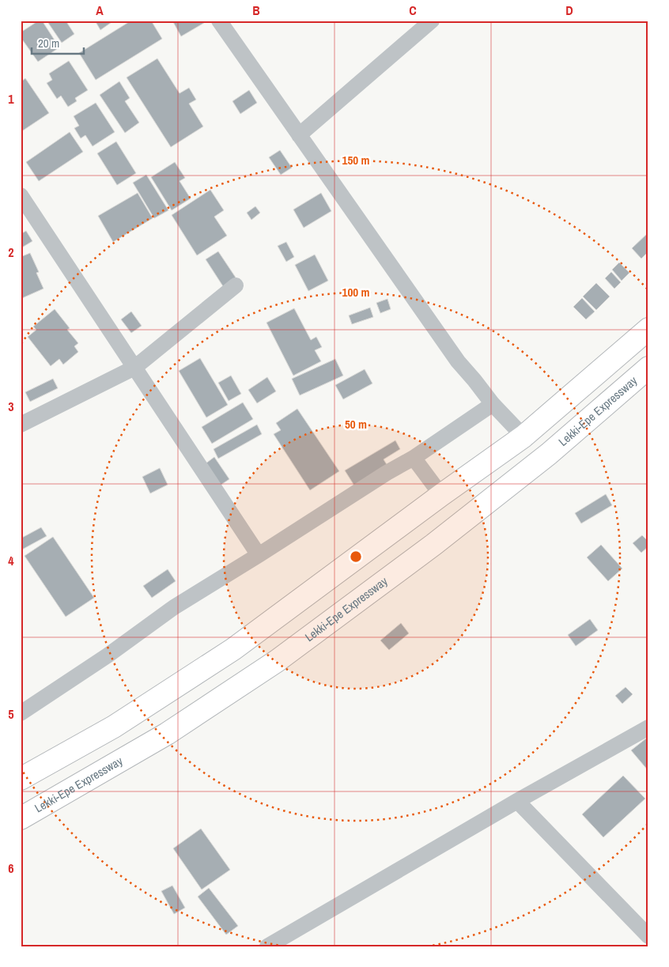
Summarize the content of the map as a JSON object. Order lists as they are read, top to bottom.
{
  "streets": {
    "highway": ["Lekki-Epe Expressway"]
  },
  "scale_bar": "20 m",
  "grid": {
    "columns": [
      "A",
      "B",
      "C",
      "D"
    ],
    "rows": [
      "1",
      "2",
      "3",
      "4",
      "5",
      "6"
    ]
  },
  "rings": ["150 m", "100 m", "50 m"]
}
